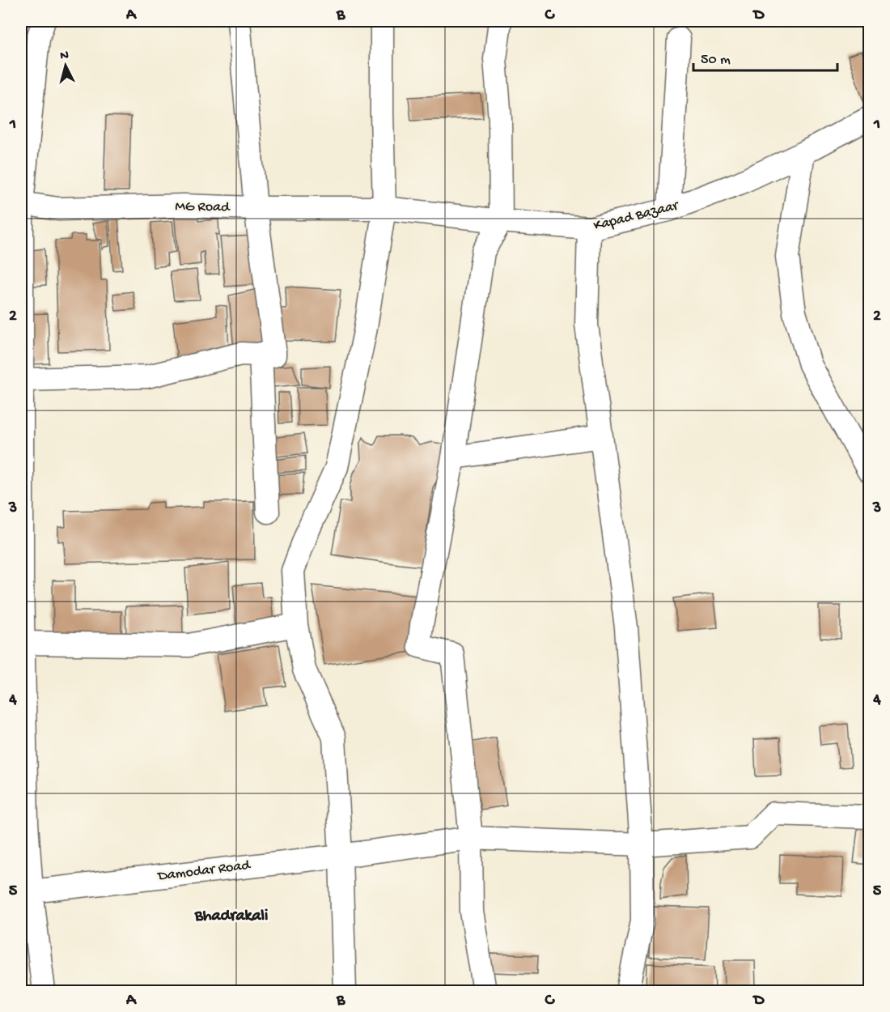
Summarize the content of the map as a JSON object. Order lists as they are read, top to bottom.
{
  "streets": {
    "street": ["MG Road", "Kapad Bazaar", "Damodar Road"]
  },
  "crossings": [
    ["MG Road", "Kapad Bazaar"]
  ],
  "districts": ["Bhadrakali"],
  "scale_bar": "50 m",
  "north": "top",
  "grid": {
    "columns": [
      "A",
      "B",
      "C",
      "D"
    ],
    "rows": [
      "1",
      "2",
      "3",
      "4",
      "5"
    ]
  }
}
